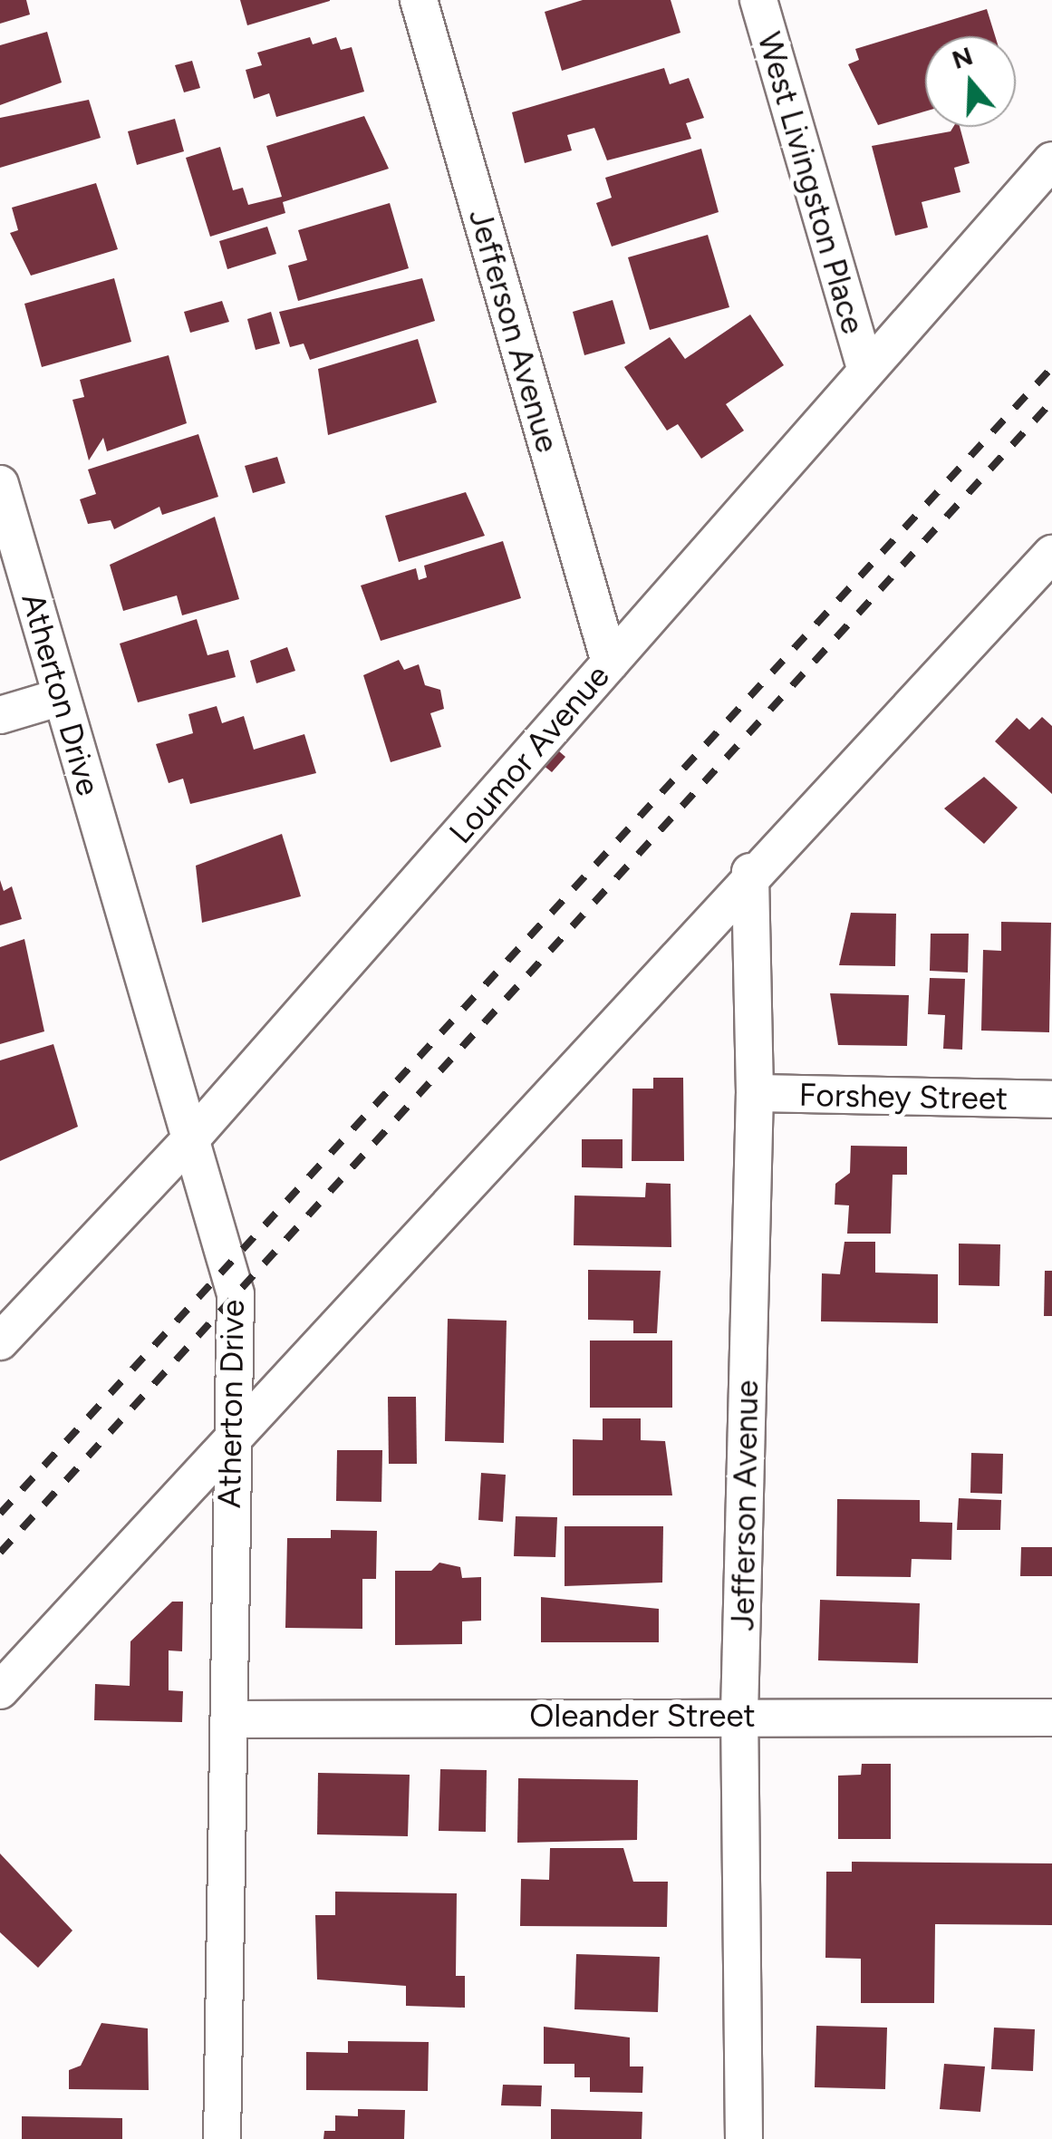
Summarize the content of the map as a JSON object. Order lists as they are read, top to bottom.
{
  "streets": {
    "street": [
      "West Livingston Place",
      "Jefferson Avenue",
      "Atherton Drive",
      "Loumor Avenue",
      "Forshey Street",
      "Oleander Street"
    ]
  },
  "crossings": [
    ["West Livingston Place", "Loumor Avenue"],
    ["Jefferson Avenue", "Loumor Avenue"],
    ["Jefferson Avenue", "Forshey Street"],
    ["Jefferson Avenue", "Oleander Street"],
    ["Atherton Drive", "Loumor Avenue"],
    ["Atherton Drive", "Oleander Street"]
  ],
  "north": "top"
}
